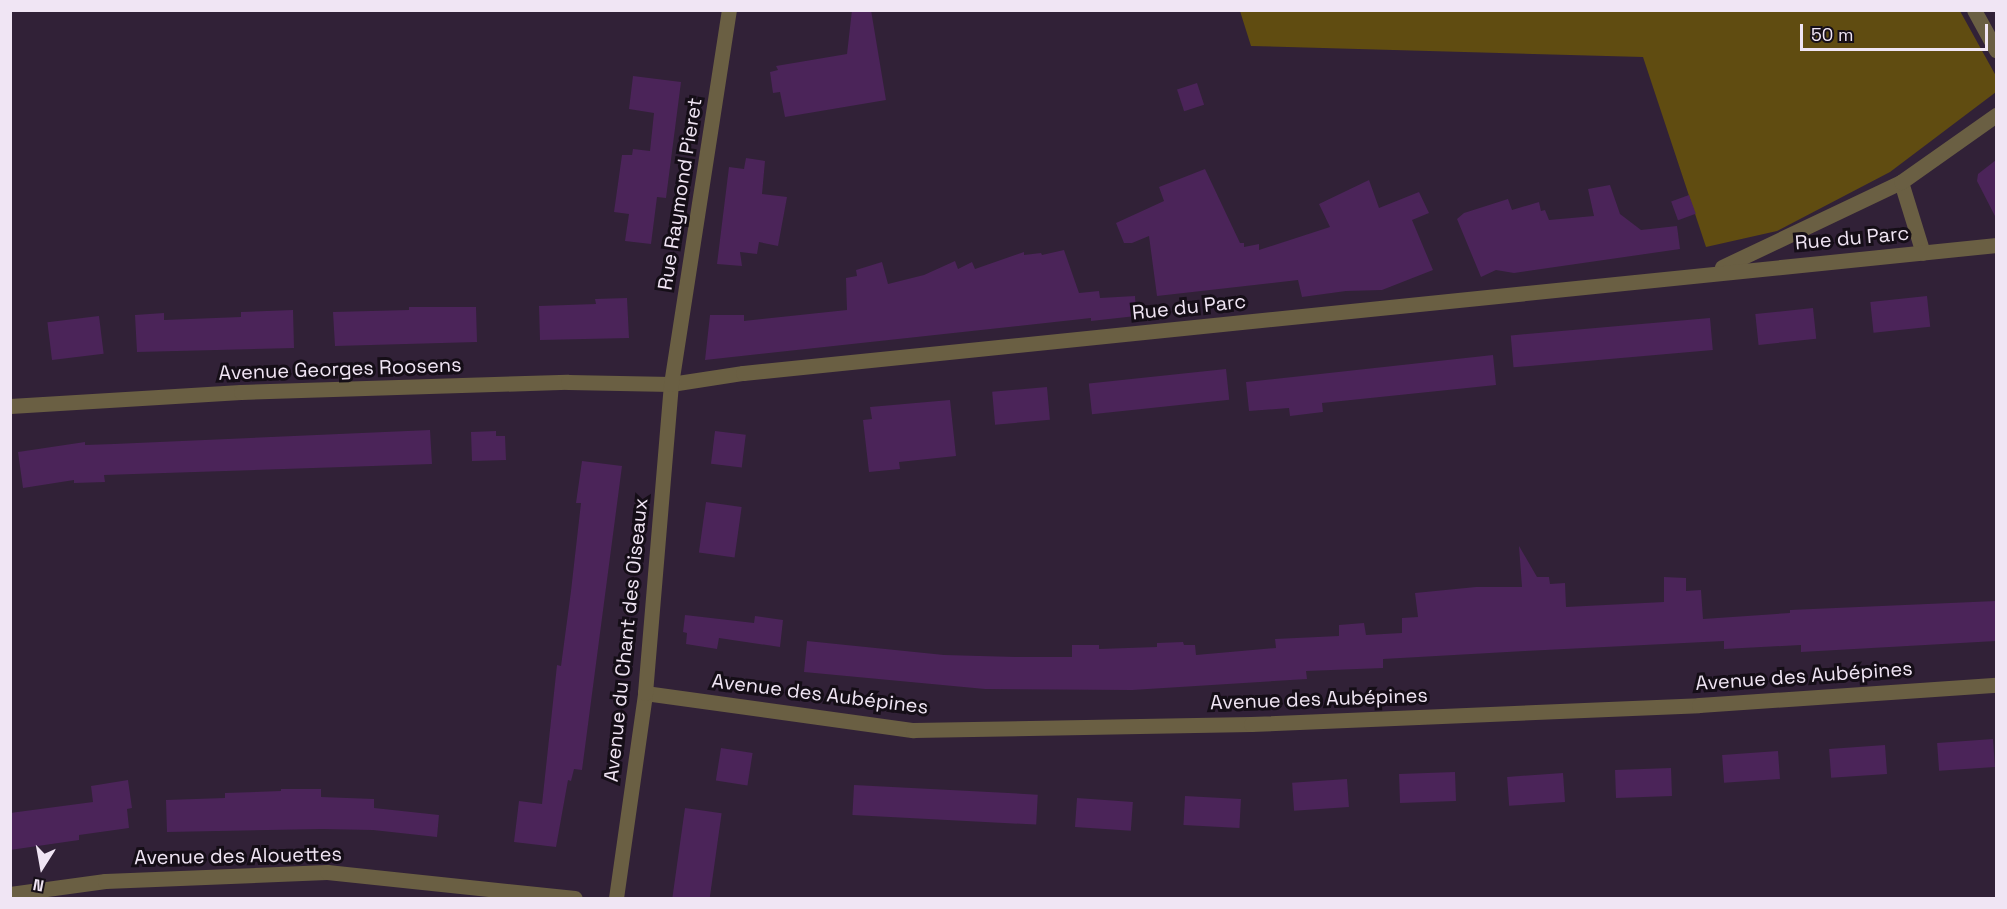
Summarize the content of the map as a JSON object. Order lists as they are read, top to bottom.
{
  "streets": {
    "street": [
      "Rue Raymond Pieret",
      "Rue du Parc",
      "Avenue Georges Roosens",
      "Avenue du Chant des Oiseaux",
      "Avenue des Aubépines",
      "Avenue des Alouettes"
    ]
  },
  "crossings": [
    ["Rue Raymond Pieret", "Rue du Parc"],
    ["Rue Raymond Pieret", "Avenue Georges Roosens"],
    ["Rue Raymond Pieret", "Avenue du Chant des Oiseaux"],
    ["Rue du Parc", "Avenue Georges Roosens"],
    ["Rue du Parc", "Avenue du Chant des Oiseaux"],
    ["Avenue Georges Roosens", "Avenue du Chant des Oiseaux"],
    ["Avenue du Chant des Oiseaux", "Avenue des Aubépines"]
  ],
  "scale_bar": "50 m",
  "north": "bottom"
}
